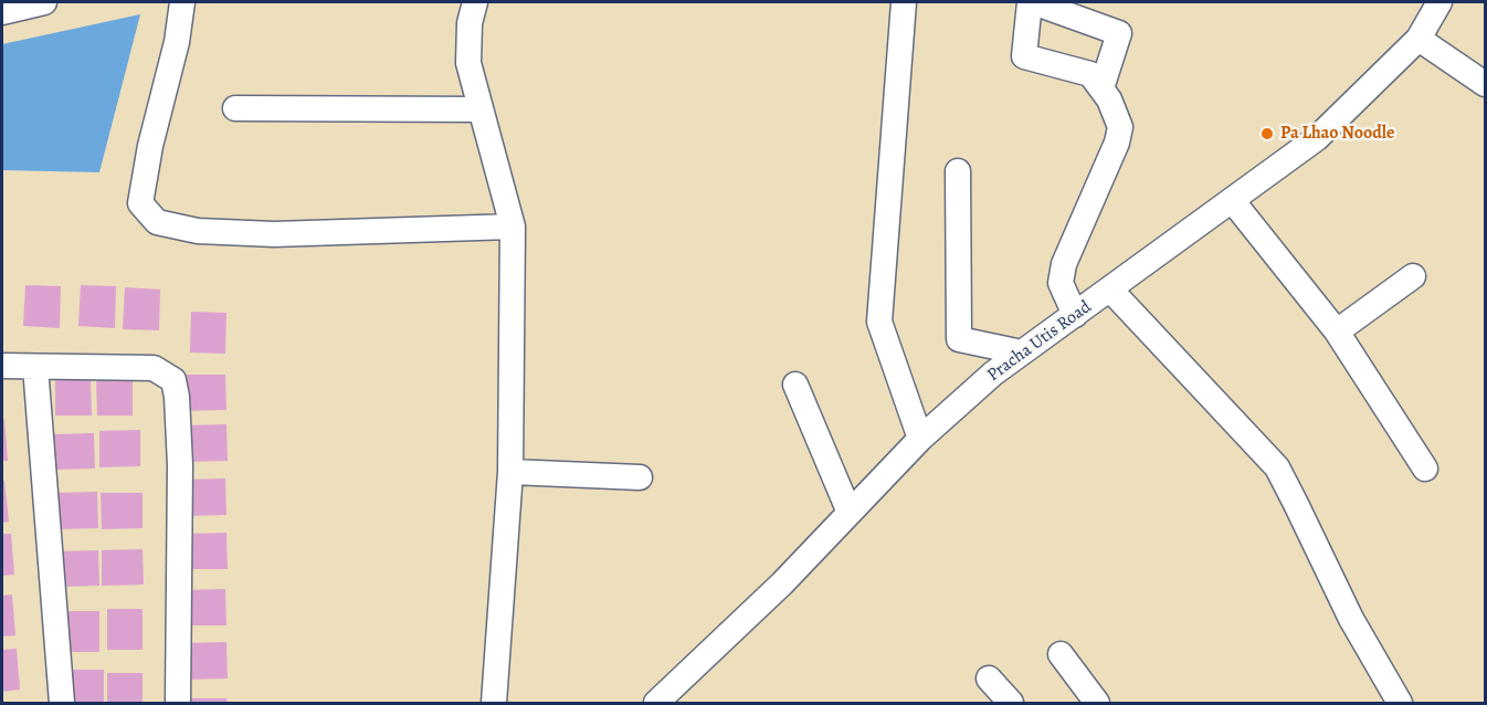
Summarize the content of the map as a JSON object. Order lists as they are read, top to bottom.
{
  "streets": {
    "street": ["Pracha Utis Road"]
  },
  "places": ["Pa Lhao Noodle"]
}
